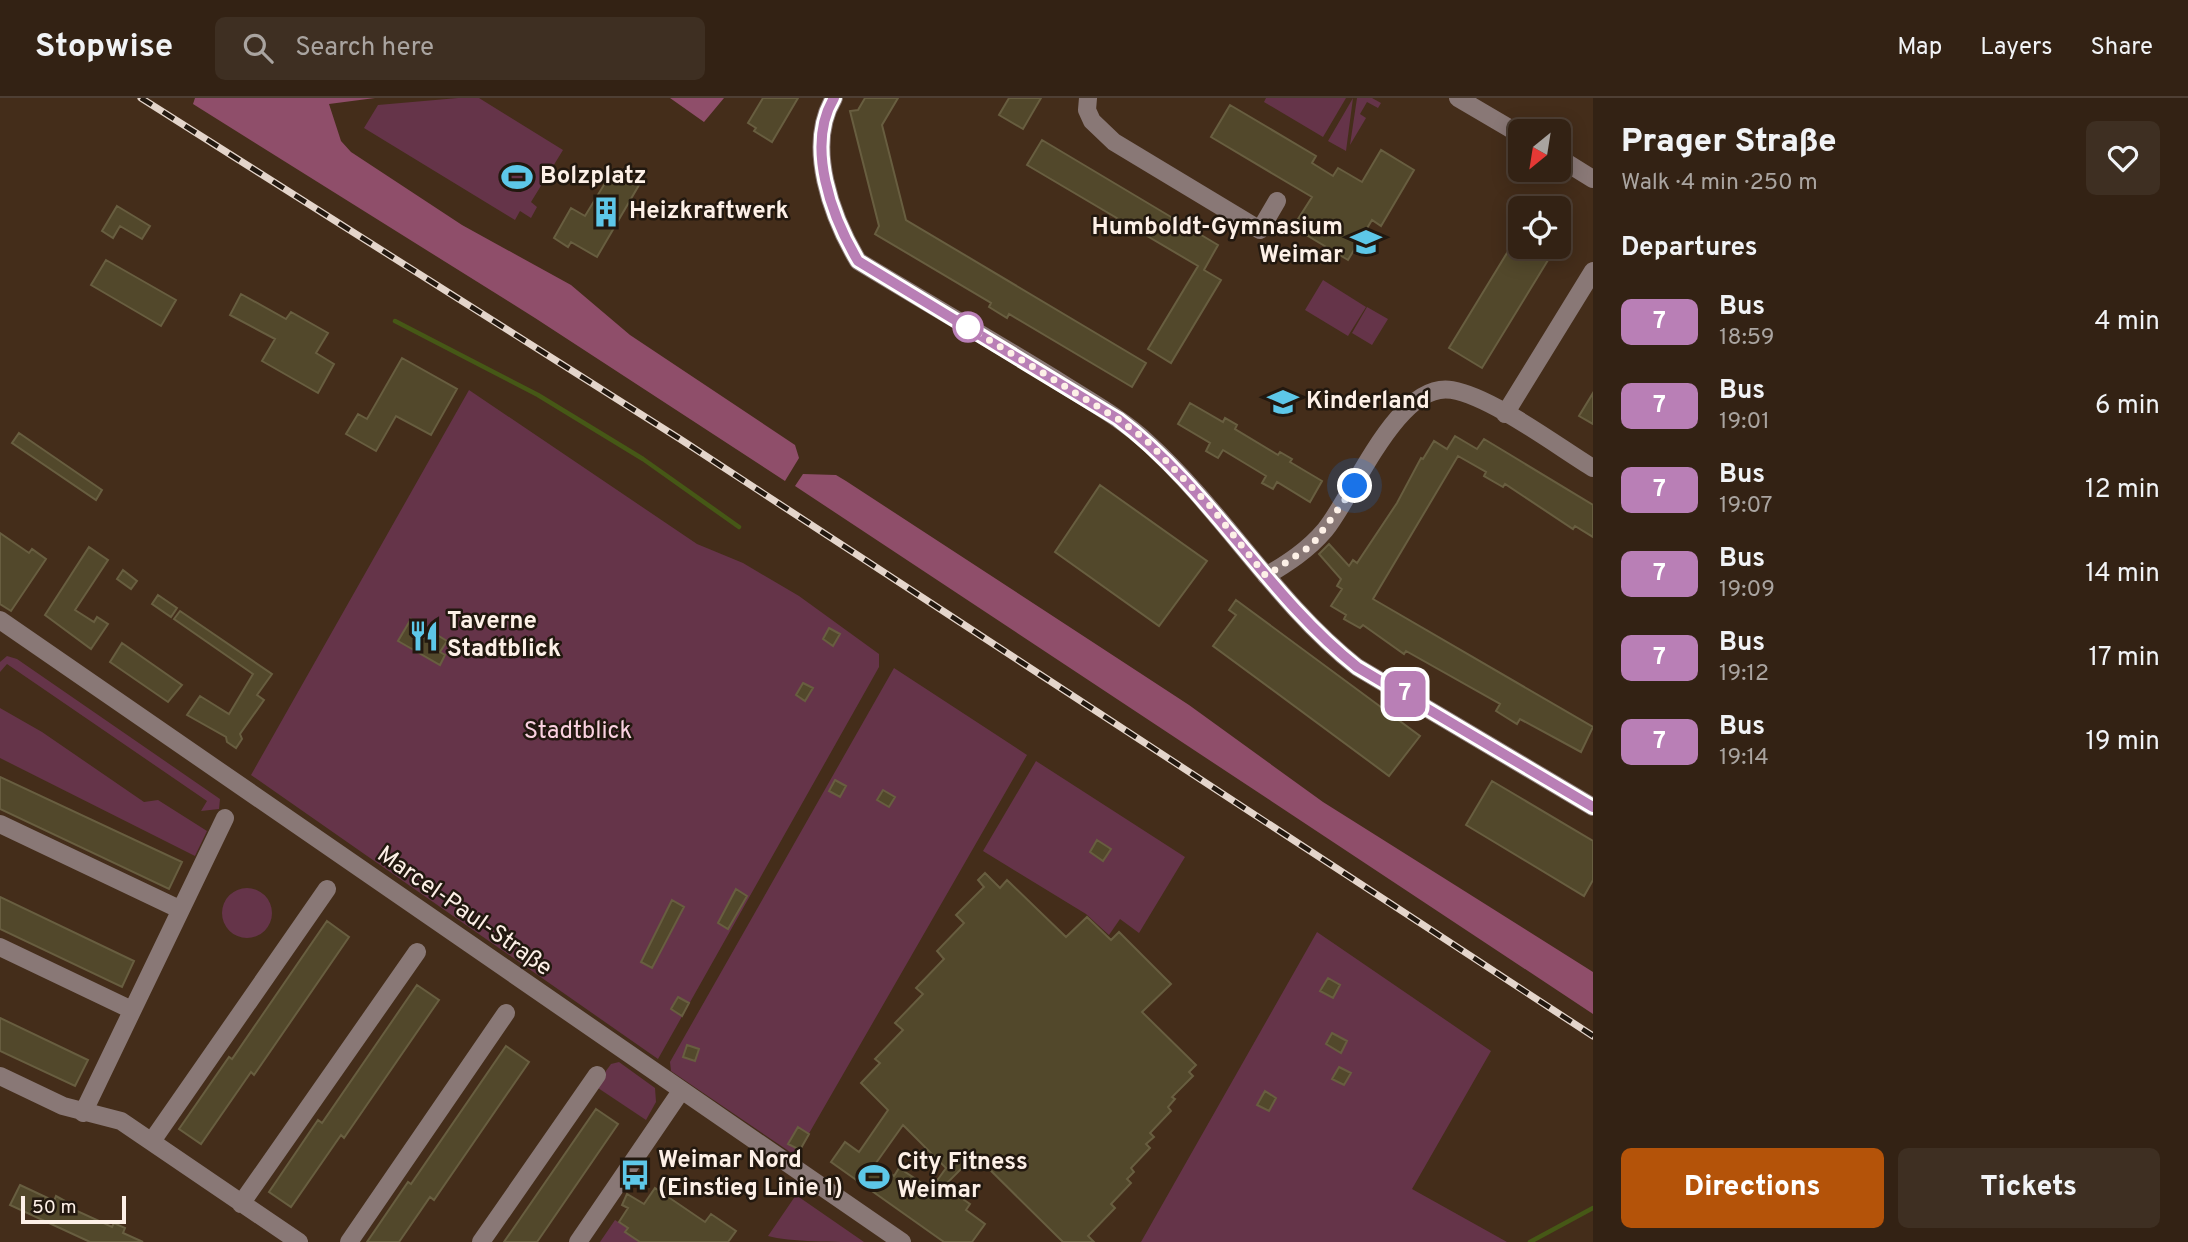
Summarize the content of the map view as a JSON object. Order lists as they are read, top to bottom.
{
  "streets": {
    "street": ["Marcel-Paul-Straße"]
  },
  "parks": ["Stadtblick"],
  "places": {
    "sports": ["Bolzplatz", "City Fitness Weimar"],
    "building": ["Heizkraftwerk"],
    "school or university": ["Humboldt-Gymnasium Weimar", "Kinderland"],
    "restaurant": ["Taverne Stadtblick"],
    "bus stop": ["Weimar Nord (Einstieg Linie 1)"]
  },
  "lines": ["bus line 7"],
  "scale_bar": "50 m",
  "north": "bottom left",
  "page": {
    "header": "Stopwise",
    "search": "Search here",
    "nav": ["Map", "Layers", "Share"],
    "on_map": "7",
    "heading": [
      ["Prager Straße", "Walk · 4 min · 250 m"],
      "Departures"
    ],
    "list": [
      {
        "mark": "7",
        "name": "Bus",
        "note": "18:59",
        "value": "4 min"
      },
      {
        "mark": "7",
        "name": "Bus",
        "note": "19:01",
        "value": "6 min"
      },
      {
        "mark": "7",
        "name": "Bus",
        "note": "19:07",
        "value": "12 min"
      },
      {
        "mark": "7",
        "name": "Bus",
        "note": "19:09",
        "value": "14 min"
      },
      {
        "mark": "7",
        "name": "Bus",
        "note": "19:12",
        "value": "17 min"
      },
      {
        "mark": "7",
        "name": "Bus",
        "note": "19:14",
        "value": "19 min"
      }
    ],
    "buttons": ["Directions", "Tickets"],
    "scale": "50 m"
  }
}
